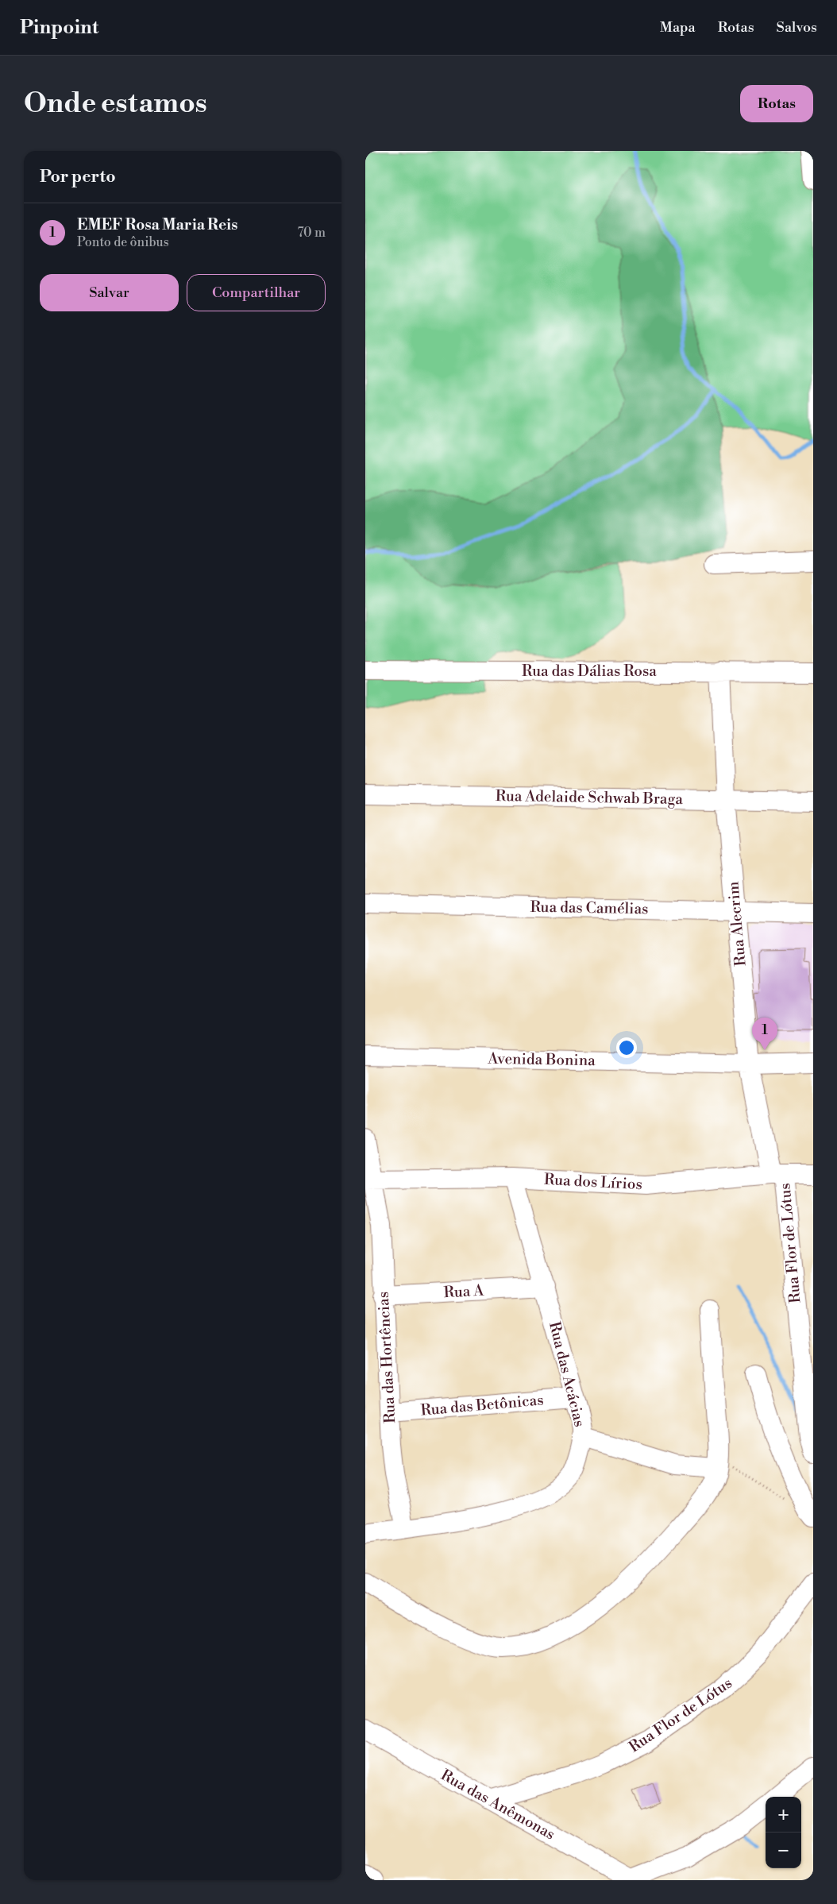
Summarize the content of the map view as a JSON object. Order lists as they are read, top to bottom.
{
  "streets": {
    "street": [
      "Rua das Dálias Rosa",
      "Rua Adelaide Schwab Braga",
      "Rua das Camélias",
      "Rua Alecrim",
      "Avenida Bonina",
      "Rua dos Lírios",
      "Rua Flor de Lótus",
      "Rua A",
      "Rua das Hortências",
      "Rua das Acácias",
      "Rua das Betônicas",
      "Rua das Anêmonas"
    ]
  },
  "crossings": [
    ["Rua das Dálias Rosa", "Rua Alecrim"],
    ["Rua Adelaide Schwab Braga", "Rua Alecrim"],
    ["Rua das Camélias", "Rua Alecrim"],
    ["Rua Alecrim", "Avenida Bonina"],
    ["Rua Alecrim", "Rua dos Lírios"],
    ["Rua Alecrim", "Rua Flor de Lótus"],
    ["Rua dos Lírios", "Rua Flor de Lótus"],
    ["Rua dos Lírios", "Rua das Hortências"],
    ["Rua dos Lírios", "Rua das Acácias"],
    ["Rua Flor de Lótus", "Rua das Anêmonas"],
    ["Rua A", "Rua das Hortências"],
    ["Rua A", "Rua das Acácias"],
    ["Rua das Hortências", "Rua das Acácias"],
    ["Rua das Hortências", "Rua das Betônicas"],
    ["Rua das Acácias", "Rua das Betônicas"]
  ],
  "page": {
    "header": "Pinpoint",
    "nav": ["Mapa", "Rotas", "Salvos"],
    "buttons": [
      "Rotas",
      ["Salvar", "Compartilhar"]
    ],
    "title": "Onde estamos",
    "heading": "Por perto",
    "list": [
      {
        "mark": "1",
        "name": "EMEF Rosa Maria Reis",
        "note": "Ponto de ônibus",
        "value": "70 m"
      }
    ],
    "pins": "1",
    "map_buttons": ["+", "−"]
  }
}
